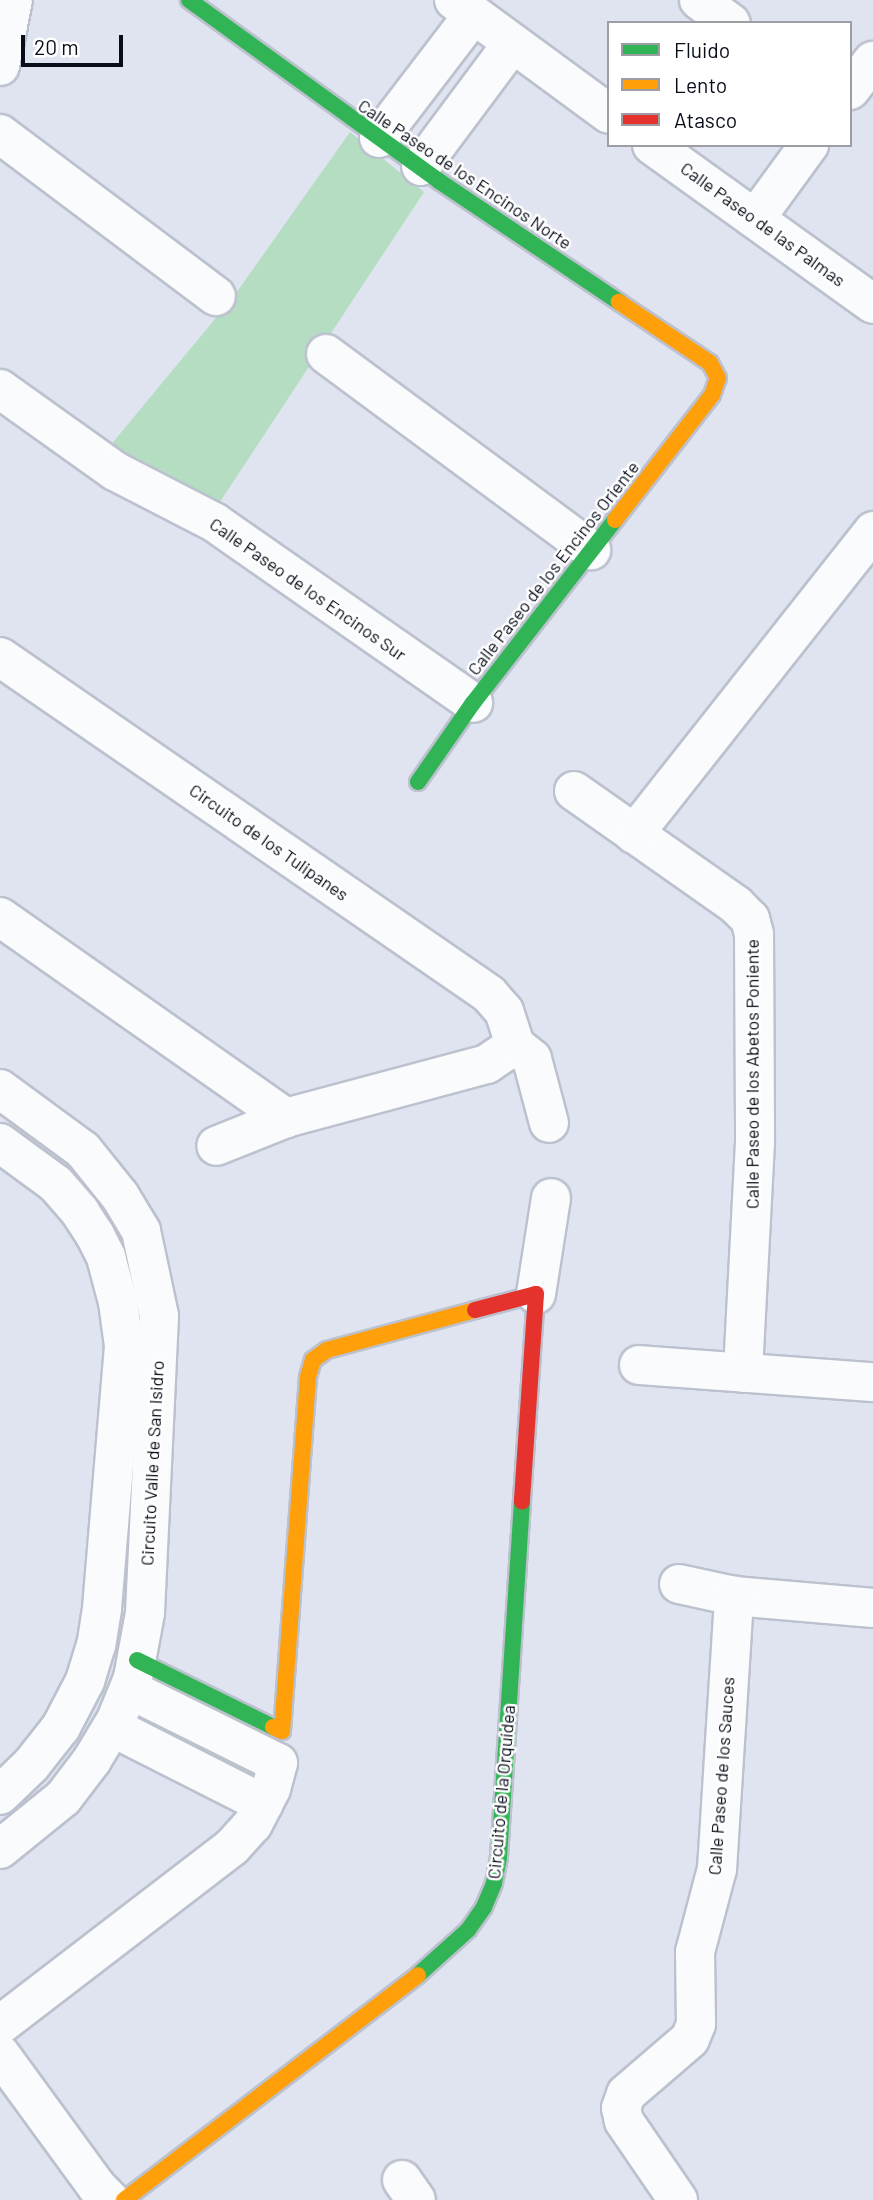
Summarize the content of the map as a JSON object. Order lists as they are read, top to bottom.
{
  "streets": {
    "street": [
      "Calle Paseo de los Encinos Norte",
      "Calle Paseo de las Palmas",
      "Calle Paseo de los Encinos Oriente",
      "Calle Paseo de los Encinos Sur",
      "Circuito de los Tulipanes",
      "Calle Paseo de los Abetos Poniente",
      "Circuito Valle de San Isidro",
      "Calle Paseo de los Sauces",
      "Circuito de la Orquídea"
    ]
  },
  "crossings": [
    ["Calle Paseo de los Encinos Norte", "Calle Paseo de los Encinos Oriente"],
    ["Calle Paseo de los Encinos Oriente", "Calle Paseo de los Encinos Sur"]
  ],
  "legend": ["Fluido", "Lento", "Atasco"],
  "scale_bar": "20 m"
}
